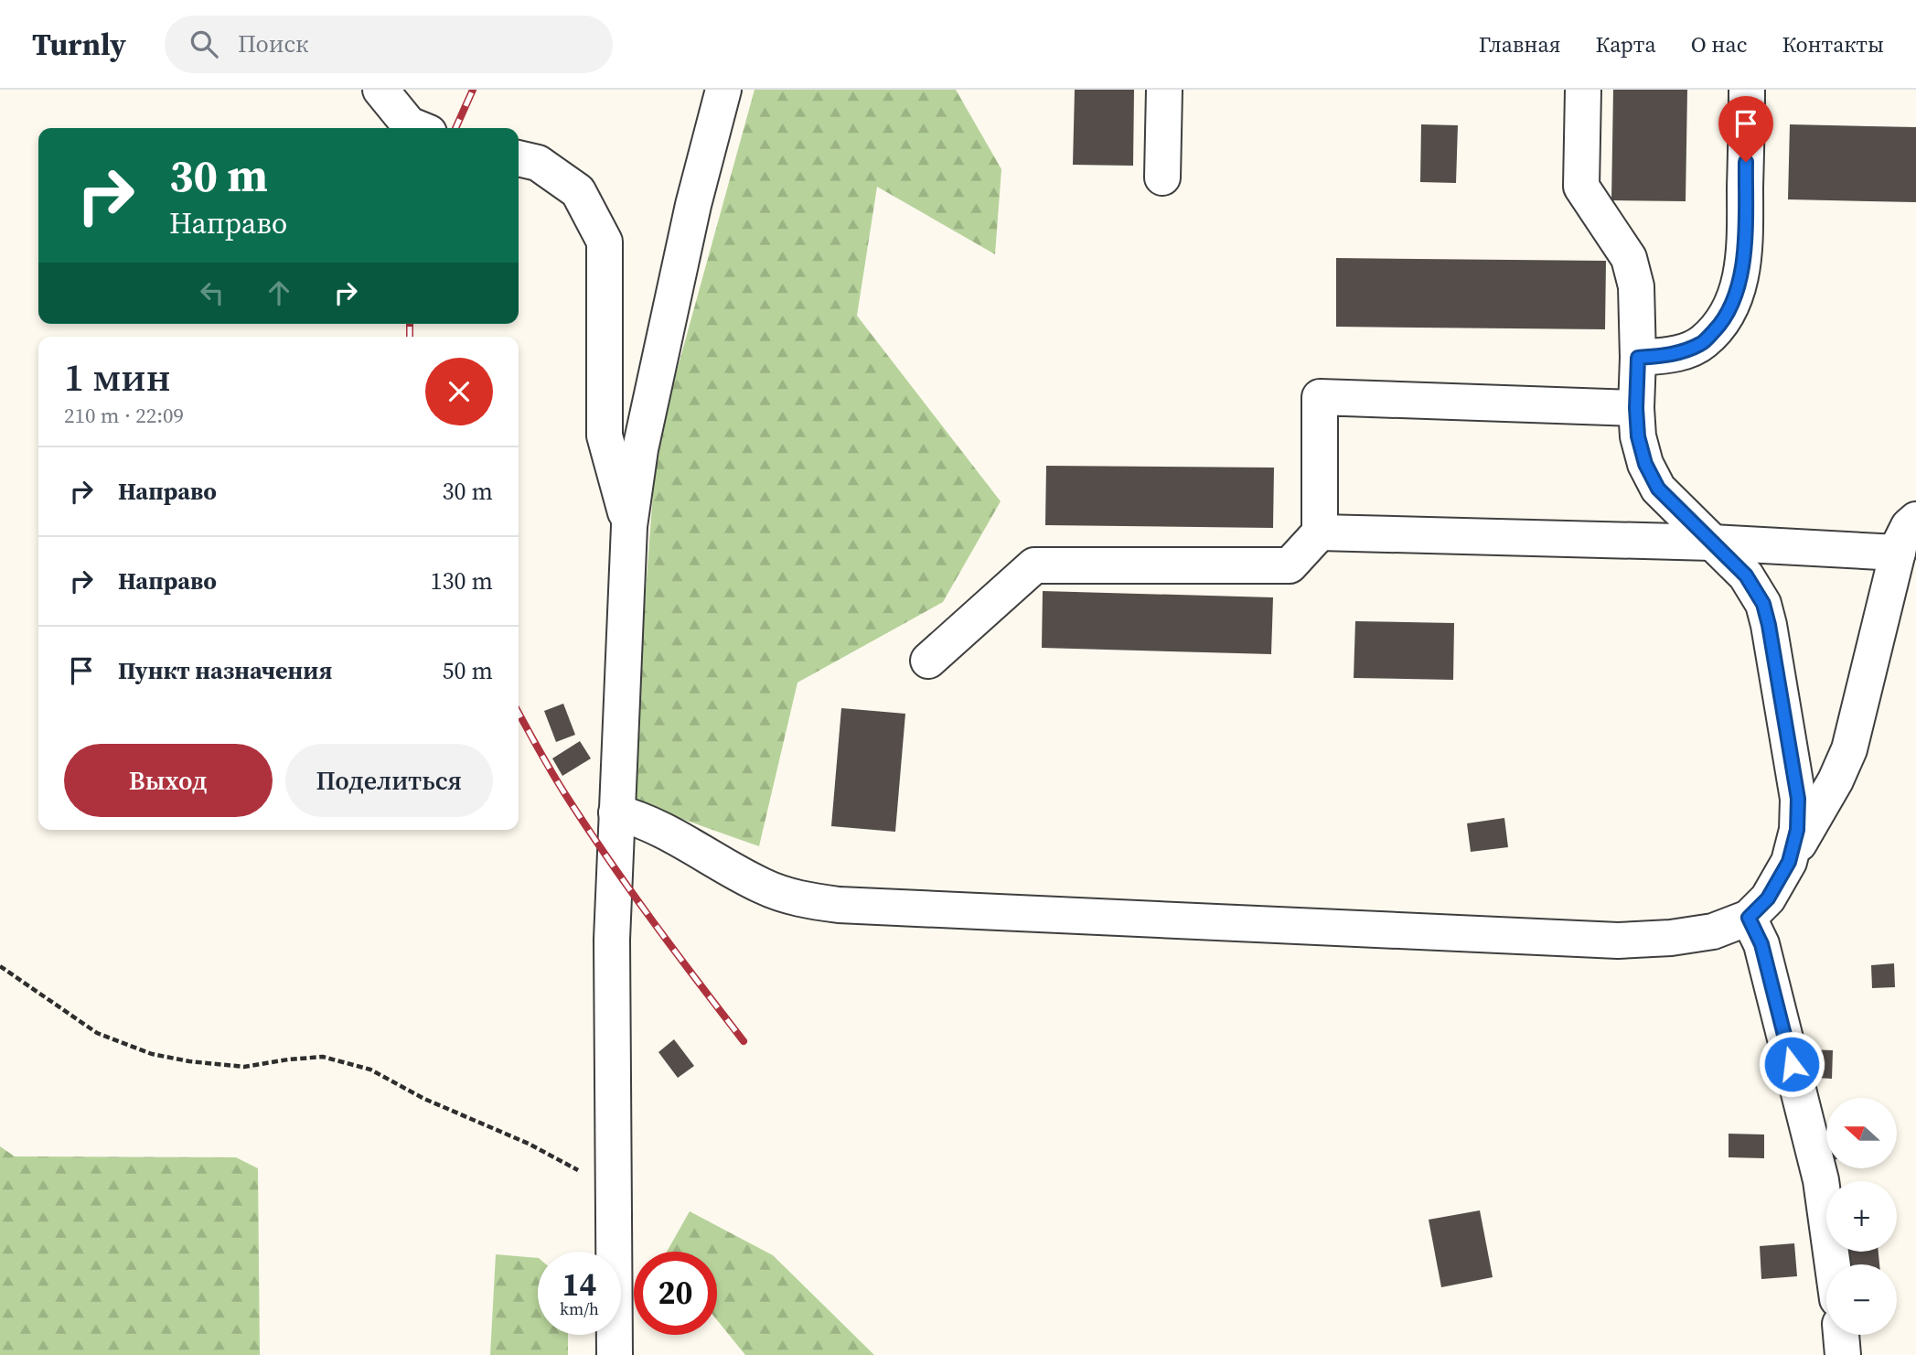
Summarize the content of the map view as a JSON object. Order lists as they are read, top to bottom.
{
  "north": "left",
  "page": {
    "header": "Turnly",
    "search": "Поиск",
    "nav": [
      "Главная",
      "Карта",
      "О нас",
      "Контакты"
    ],
    "turn": ["30 m", "Направо"],
    "heading": ["1 мин", "210 m · 22:09"],
    "list": [
      {
        "name": "Направо",
        "value": "30 m"
      },
      {
        "name": "Направо",
        "value": "130 m"
      },
      {
        "name": "Пункт назначения",
        "value": "50 m"
      }
    ],
    "buttons": ["Выход", "Поделиться"],
    "map_buttons": ["+", "−"],
    "speed": "14 km/h",
    "limit": "20"
  }
}
